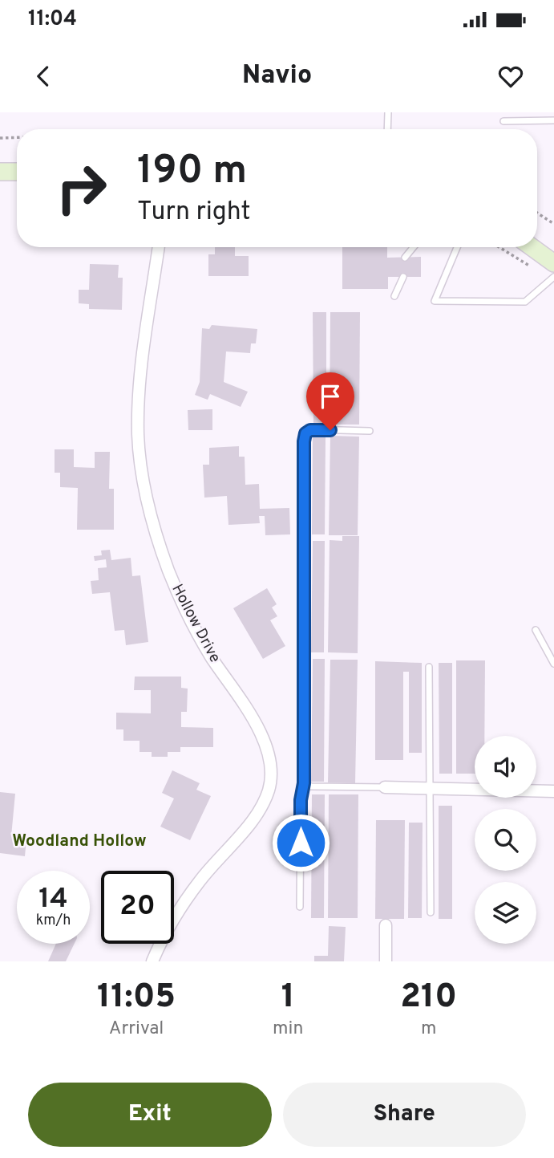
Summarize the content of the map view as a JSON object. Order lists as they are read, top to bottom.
{
  "streets": {
    "street": ["Hollow Drive"]
  },
  "districts": ["Woodland Hollow"],
  "page": {
    "status": "11:04",
    "header": "Navio",
    "turn": ["190 m", "Turn right"],
    "speed": "14 km/h",
    "limit": "20",
    "eta": [
      "11:05",
      "Arrival",
      "1",
      "min",
      "210",
      "m"
    ],
    "buttons": ["Exit", "Share"]
  }
}
